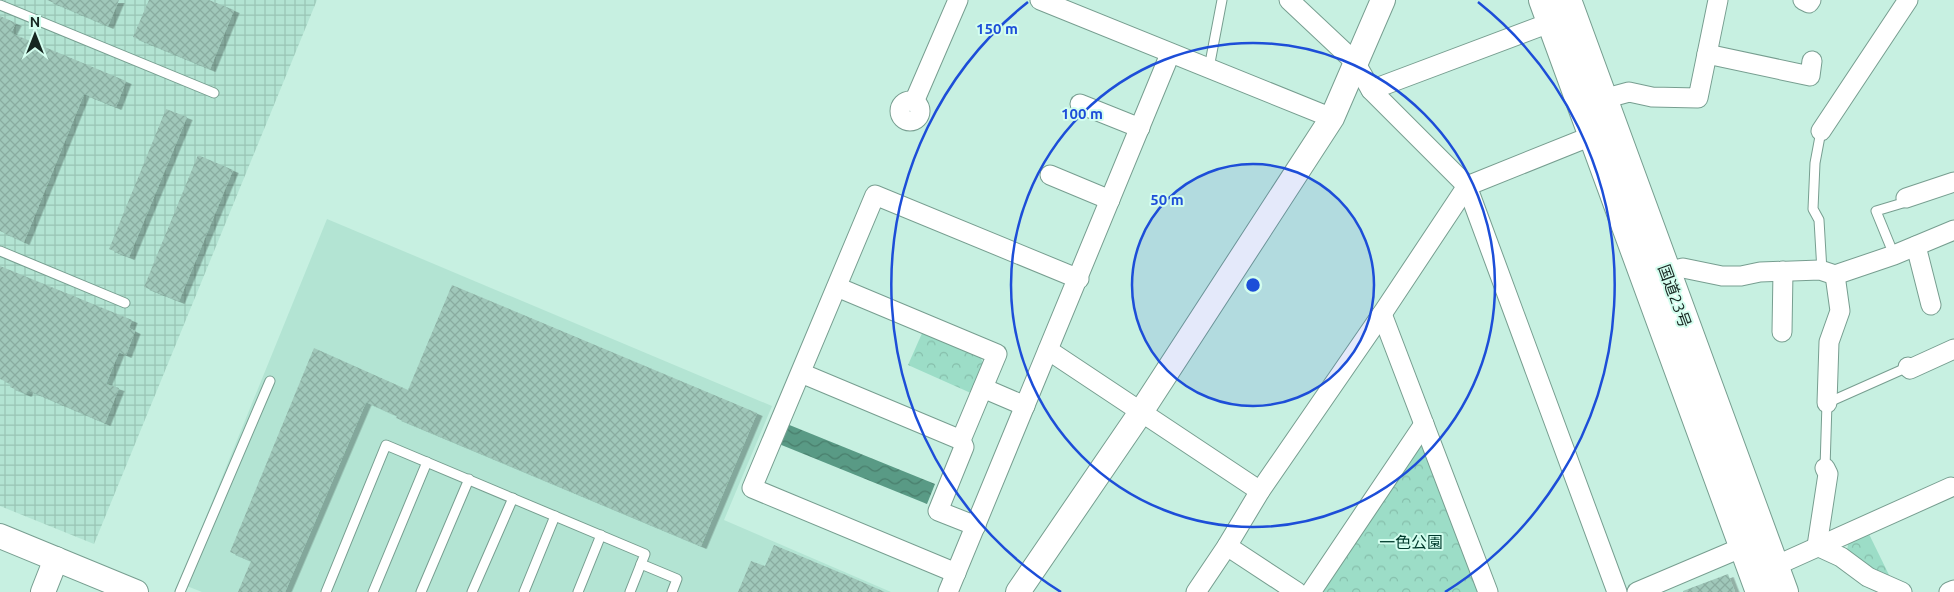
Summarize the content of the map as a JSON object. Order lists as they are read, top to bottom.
{
  "streets": {
    "highway": ["国道23号"]
  },
  "parks": ["一色公園"],
  "north": "top",
  "rings": ["150 m", "100 m", "50 m"]
}
